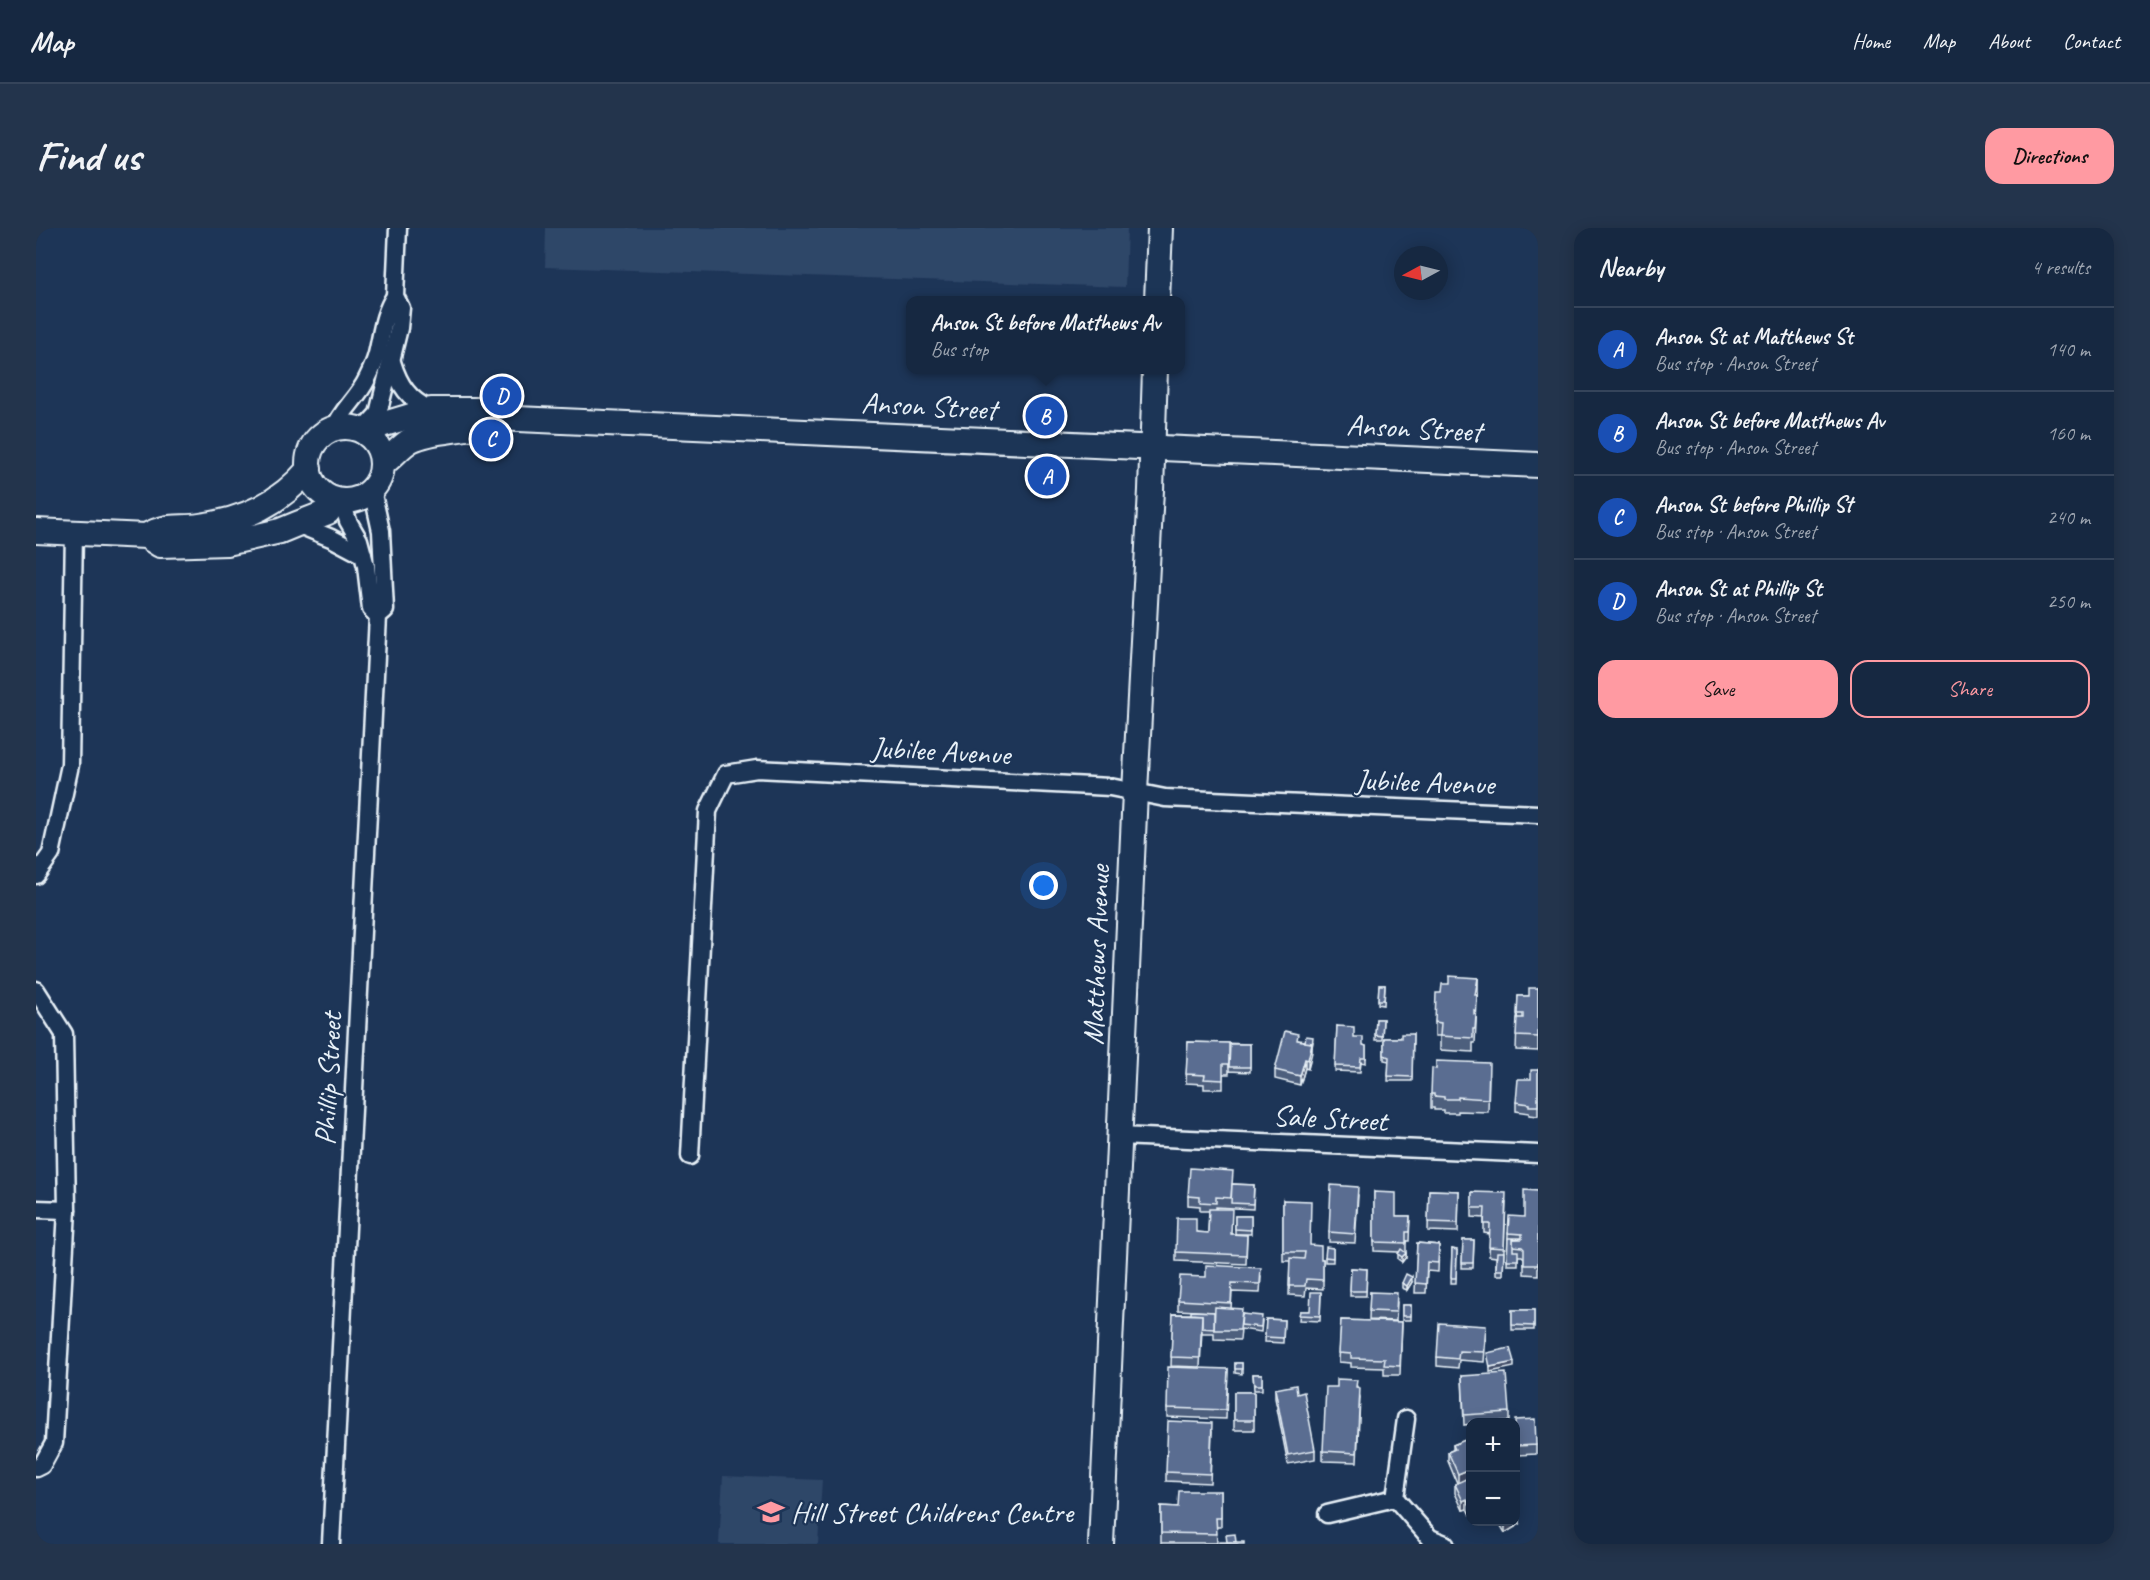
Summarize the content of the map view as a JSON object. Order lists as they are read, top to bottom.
{
  "streets": {
    "street": [
      "Anson Street",
      "Jubilee Avenue",
      "Matthews Avenue",
      "Phillip Street",
      "Sale Street"
    ]
  },
  "crossings": [
    ["Anson Street", "Matthews Avenue"],
    ["Anson Street", "Phillip Street"],
    ["Jubilee Avenue", "Matthews Avenue"],
    ["Matthews Avenue", "Sale Street"]
  ],
  "places": {
    "school or university": ["Hill Street Childrens Centre"]
  },
  "north": "left",
  "page": {
    "header": "Map",
    "nav": [
      "Home",
      "Map",
      "About",
      "Contact"
    ],
    "buttons": [
      "Directions",
      ["Save", "Share"]
    ],
    "title": "Find us",
    "heading": ["Nearby", "4 results"],
    "popup": ["Anson St before Matthews Av", "Bus stop"],
    "list": [
      {
        "mark": "A",
        "name": "Anson St at Matthews St",
        "note": "Bus stop · Anson Street",
        "value": "140 m"
      },
      {
        "mark": "B",
        "name": "Anson St before Matthews Av",
        "note": "Bus stop · Anson Street",
        "value": "160 m"
      },
      {
        "mark": "C",
        "name": "Anson St before Phillip St",
        "note": "Bus stop · Anson Street",
        "value": "240 m"
      },
      {
        "mark": "D",
        "name": "Anson St at Phillip St",
        "note": "Bus stop · Anson Street",
        "value": "250 m"
      }
    ],
    "pins": [
      "D",
      "B",
      "C",
      "A"
    ],
    "map_buttons": ["+", "−"]
  }
}
